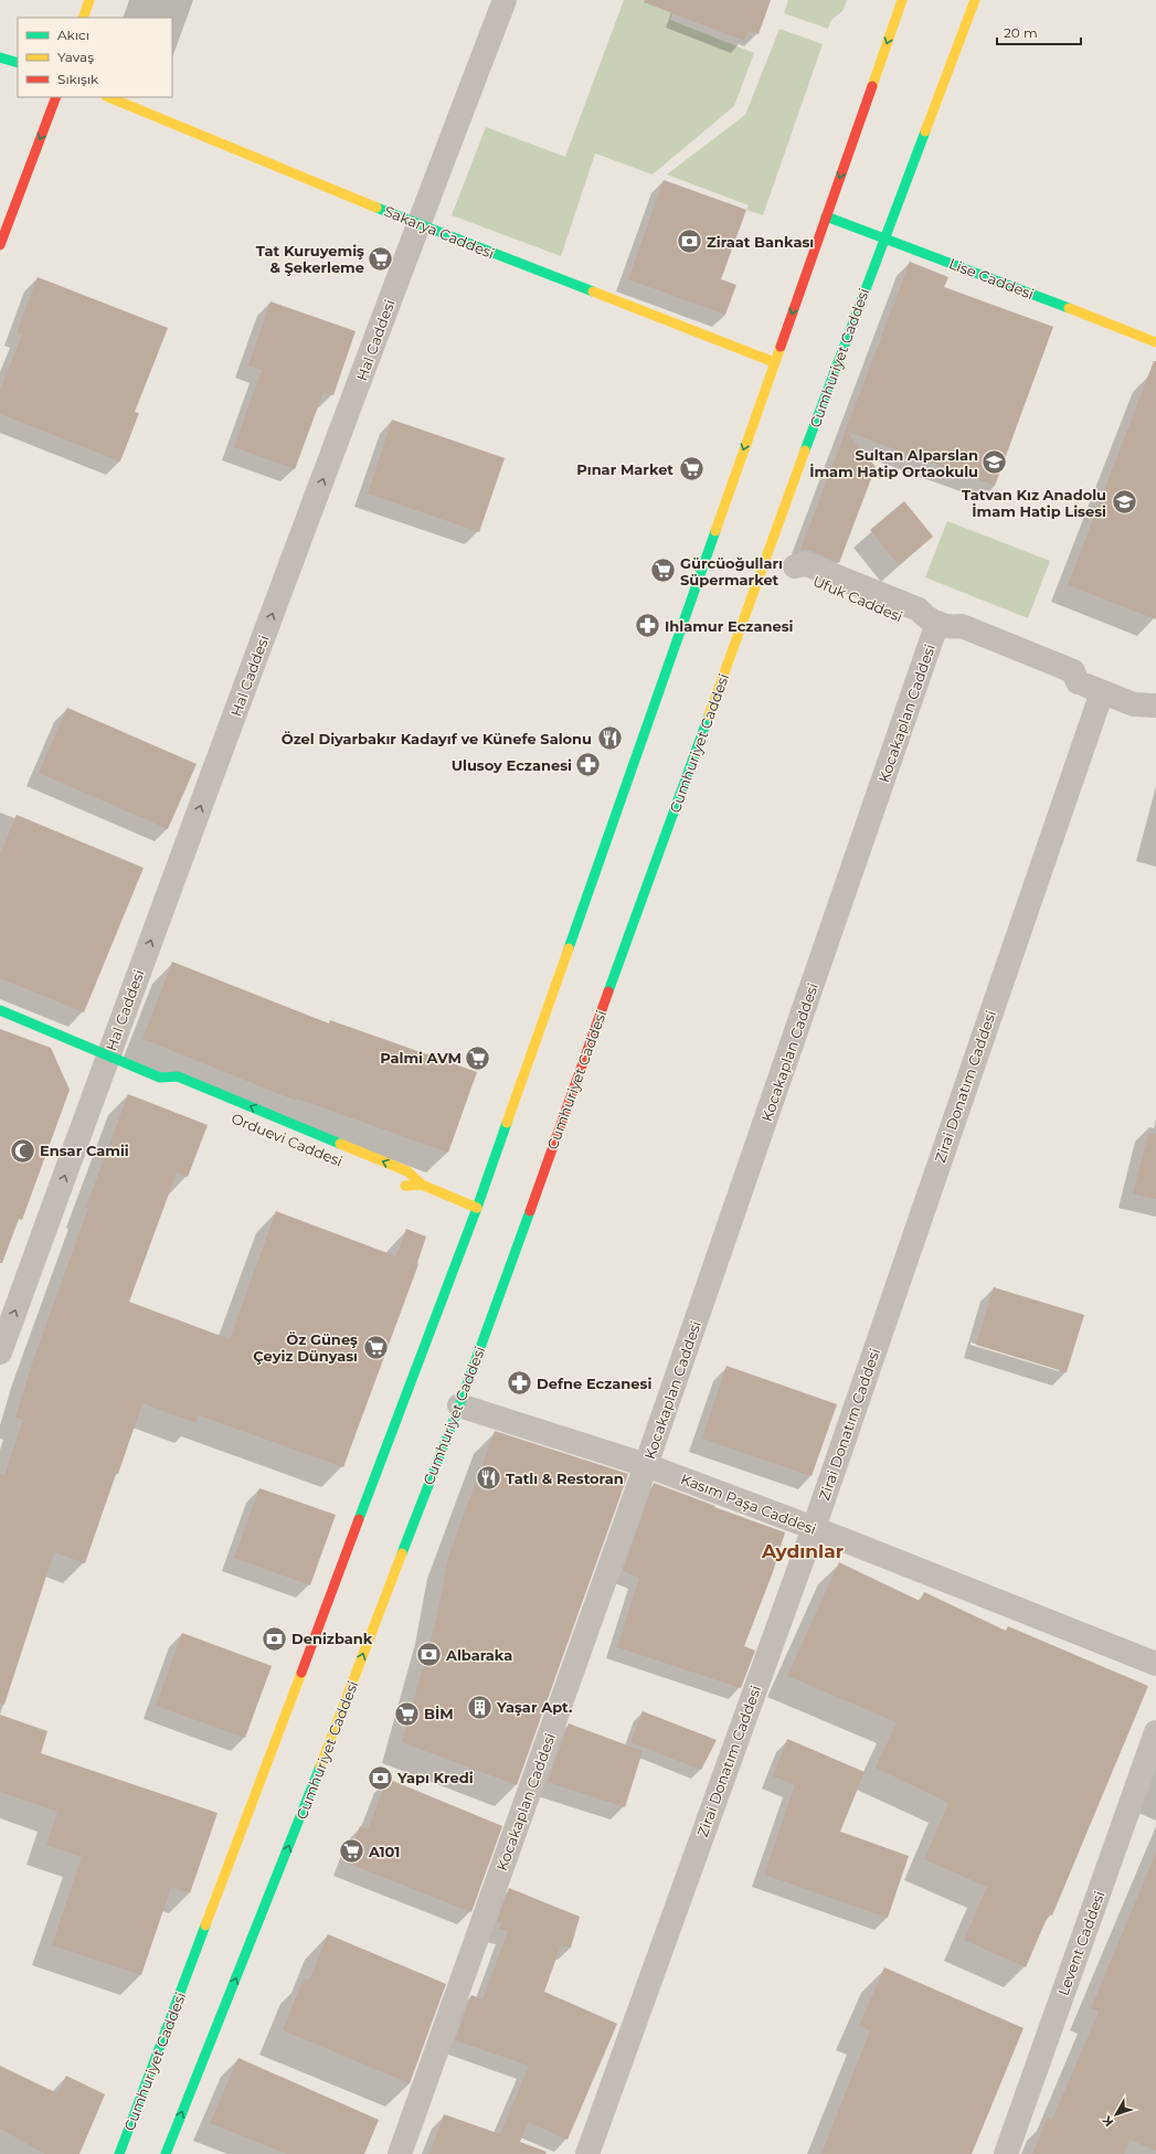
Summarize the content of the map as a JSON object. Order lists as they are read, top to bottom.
{
  "streets": {
    "main road": [
      "Sakarya Caddesi",
      "Lise Caddesi",
      "Cumhuriyet Caddesi",
      "Orduevi Caddesi"
    ],
    "street": [
      "Hal Caddesi",
      "Ufuk Caddesi",
      "Kocakaplan Caddesi",
      "Zirai Donatım Caddesi",
      "Kasım Paşa Caddesi",
      "Levent Caddesi"
    ]
  },
  "crossings": [
    ["Sakarya Caddesi", "Hal Caddesi"],
    ["Sakarya Caddesi", "Cumhuriyet Caddesi"],
    ["Lise Caddesi", "Cumhuriyet Caddesi"],
    ["Hal Caddesi", "Orduevi Caddesi"],
    ["Cumhuriyet Caddesi", "Ufuk Caddesi"],
    ["Cumhuriyet Caddesi", "Orduevi Caddesi"],
    ["Cumhuriyet Caddesi", "Kasım Paşa Caddesi"],
    ["Ufuk Caddesi", "Kocakaplan Caddesi"],
    ["Ufuk Caddesi", "Zirai Donatım Caddesi"],
    ["Kocakaplan Caddesi", "Kasım Paşa Caddesi"],
    ["Zirai Donatım Caddesi", "Kasım Paşa Caddesi"]
  ],
  "one_way": ["Hal Caddesi", "Orduevi Caddesi"],
  "districts": ["Aydınlar"],
  "places": {
    "bank": [
      "Ziraat Bankası",
      "Denizbank",
      "Albaraka",
      "Yapı Kredi"
    ],
    "supermarket": [
      "Tat Kuruyemiş & Şekerleme",
      "Pınar Market",
      "Gürcüoğulları Süpermarket",
      "Palmi AVM",
      "Öz Güneş Çeyiz Dünyası",
      "BİM",
      "A101"
    ],
    "school or university": ["Sultan Alparslan İmam Hatip Ortaokulu", "Tatvan Kız Anadolu İmam Hatip Lisesi"],
    "pharmacy": ["Ihlamur Eczanesi", "Ulusoy Eczanesi", "Defne Eczanesi"],
    "restaurant": ["Özel Diyarbakır Kadayıf ve Künefe Salonu", "Tatlı & Restoran"],
    "mosque": ["Ensar Camii"],
    "building": ["Yaşar Apt."]
  },
  "legend": ["Akıcı", "Yavaş", "Sıkışık"],
  "scale_bar": "20 m",
  "north": "bottom left"
}
